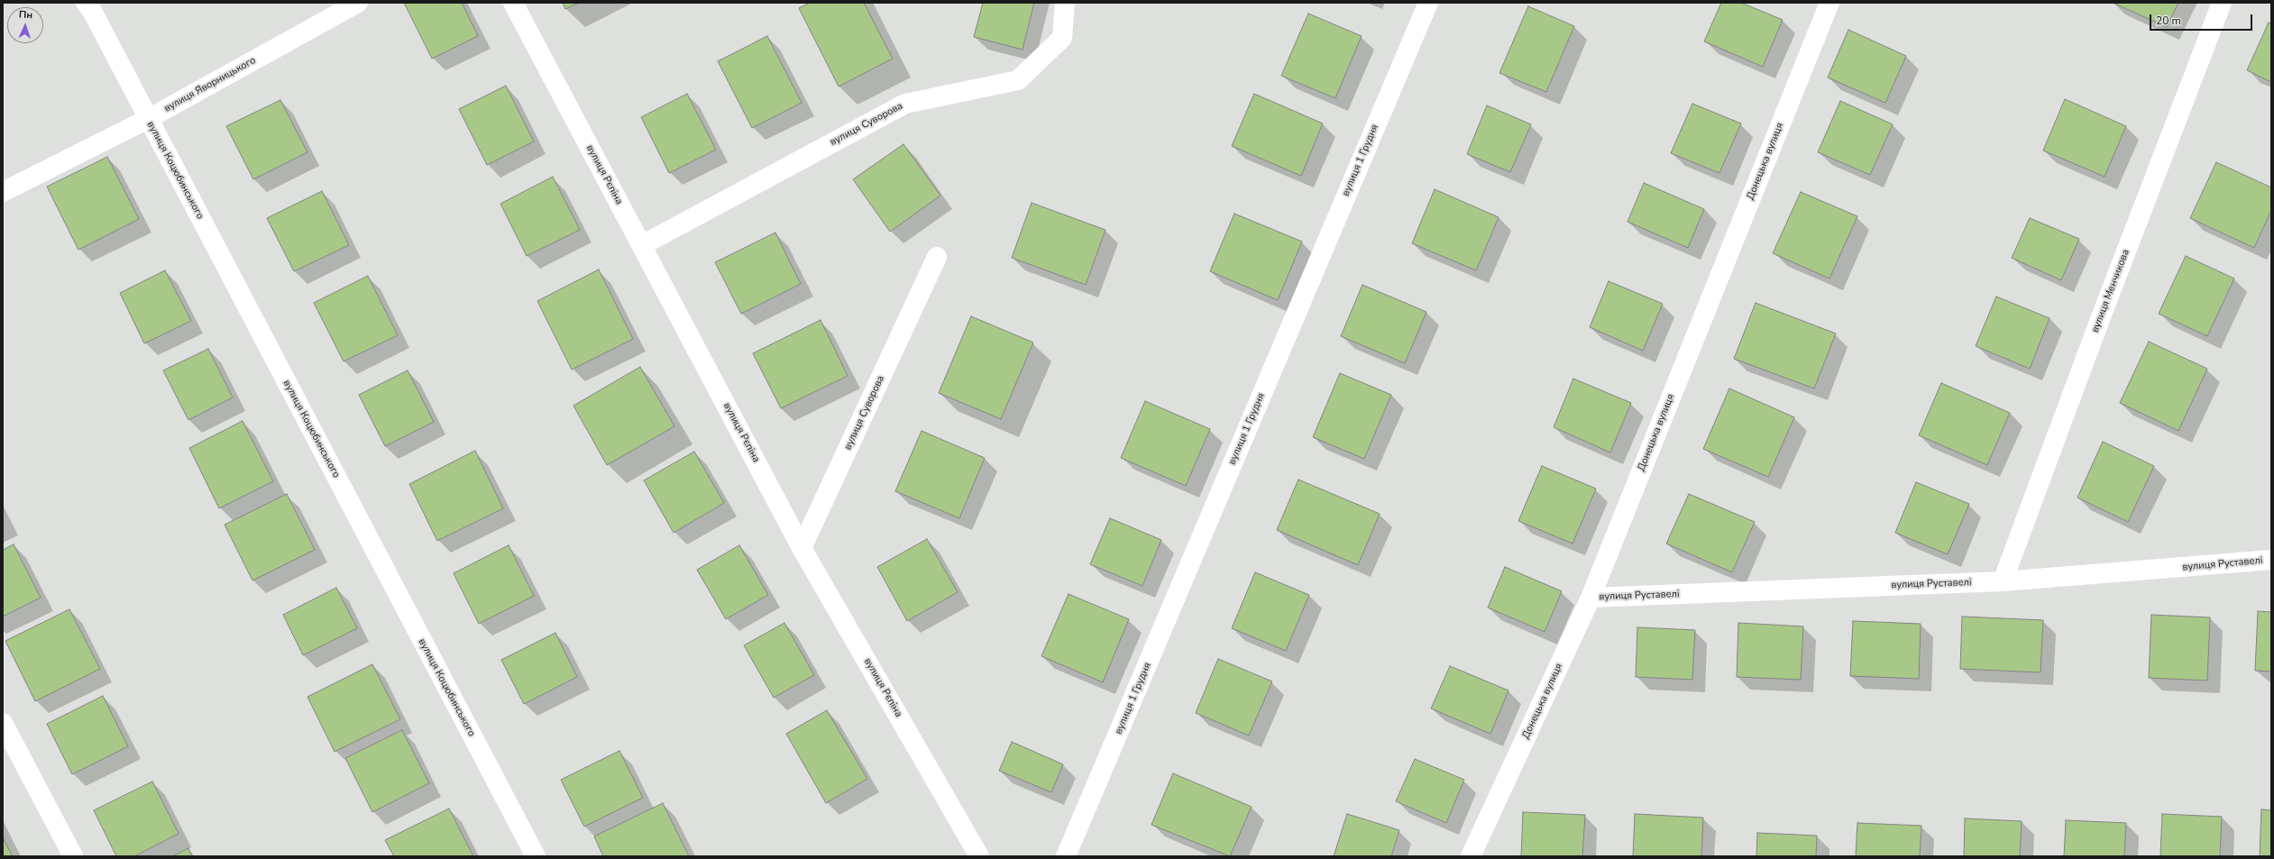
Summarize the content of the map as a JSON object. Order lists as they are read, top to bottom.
{
  "streets": {
    "street": [
      "вулиця Яворницького",
      "вулиця Суворова",
      "вулиця 1 Грудня",
      "Донецька вулиця",
      "вулиця Коцюбинського",
      "вулиця Рєпіна",
      "вулиця Менчикова",
      "вулиця Руставелі"
    ]
  },
  "crossings": [
    ["вулиця Яворницького", "вулиця Коцюбинського"],
    ["вулиця Суворова", "вулиця Рєпіна"],
    ["Донецька вулиця", "вулиця Руставелі"],
    ["вулиця Менчикова", "вулиця Руставелі"]
  ],
  "scale_bar": "20 m",
  "north": "top"
}
